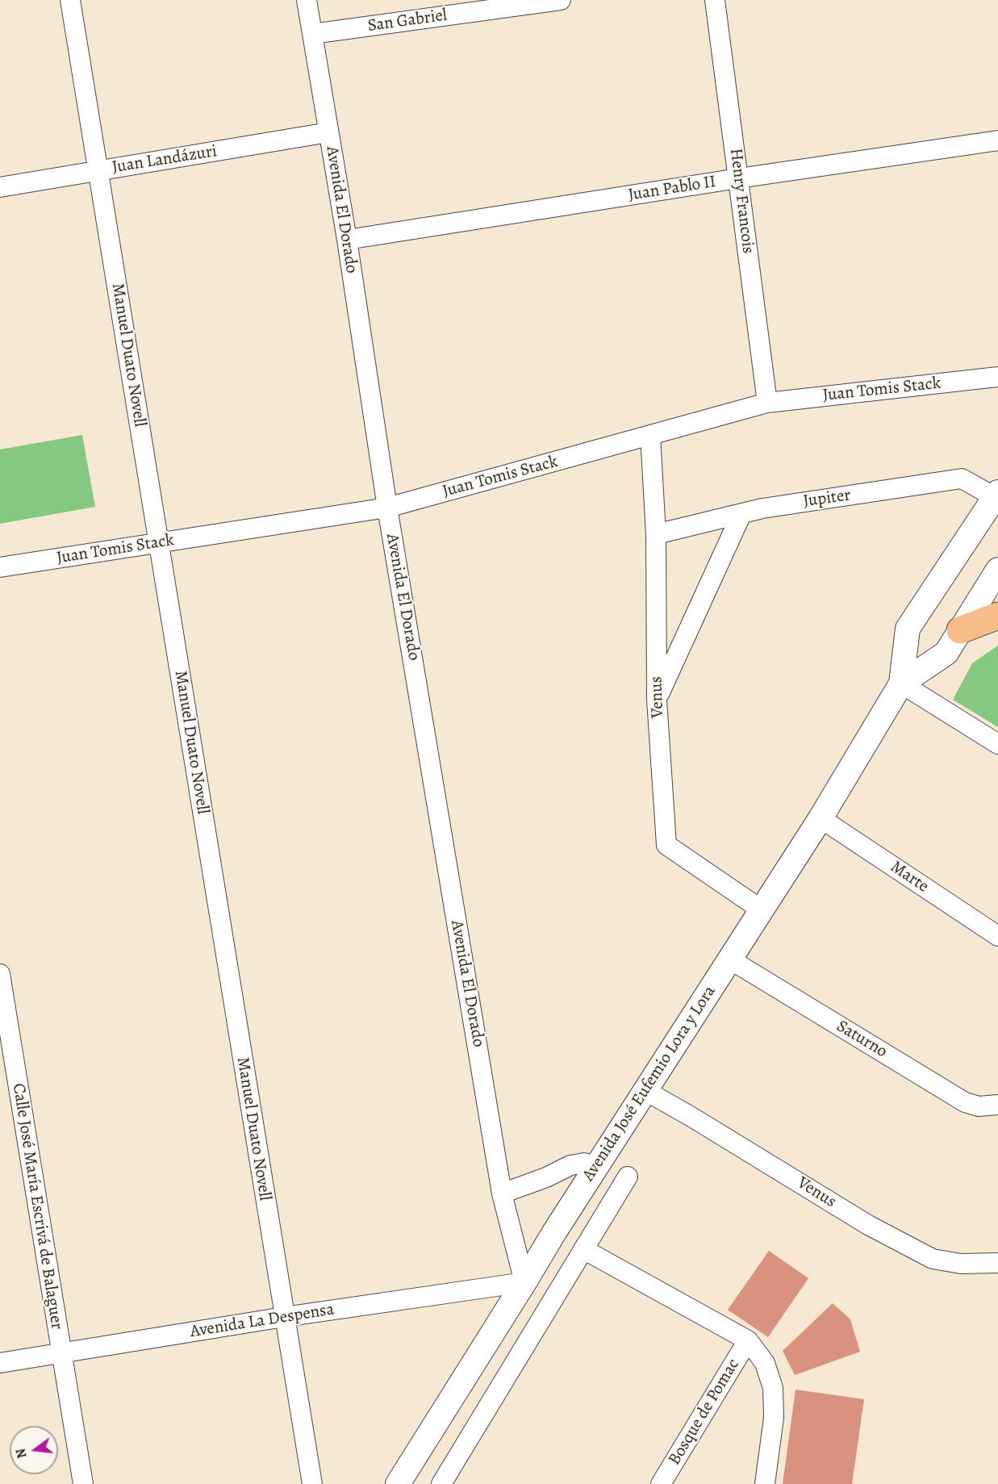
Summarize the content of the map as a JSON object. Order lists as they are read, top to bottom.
{
  "streets": {
    "street": [
      "San Gabriel",
      "Juan Landázuri",
      "Juan Pablo II",
      "Henry Francois",
      "Avenida El Dorado",
      "Manuel Duato Novell",
      "Juan Tomis Stack",
      "Jupiter",
      "Venus",
      "Marte",
      "Saturno",
      "Avenida José Eufemio Lora y Lora",
      "Calle José María Escrivá de Balaguer",
      "Avenida La Despensa",
      "Bosque de Pomac"
    ]
  },
  "crossings": [
    ["San Gabriel", "Avenida El Dorado"],
    ["Juan Landázuri", "Avenida El Dorado"],
    ["Juan Landázuri", "Manuel Duato Novell"],
    ["Juan Pablo II", "Henry Francois"],
    ["Juan Pablo II", "Avenida El Dorado"],
    ["Henry Francois", "Juan Tomis Stack"],
    ["Avenida El Dorado", "Juan Tomis Stack"],
    ["Avenida El Dorado", "Avenida José Eufemio Lora y Lora"],
    ["Avenida El Dorado", "Avenida La Despensa"],
    ["Manuel Duato Novell", "Juan Tomis Stack"],
    ["Manuel Duato Novell", "Avenida La Despensa"],
    ["Juan Tomis Stack", "Venus"],
    ["Jupiter", "Venus"],
    ["Jupiter", "Avenida José Eufemio Lora y Lora"],
    ["Venus", "Avenida José Eufemio Lora y Lora"],
    ["Marte", "Avenida José Eufemio Lora y Lora"],
    ["Saturno", "Avenida José Eufemio Lora y Lora"],
    ["Avenida José Eufemio Lora y Lora", "Avenida La Despensa"],
    ["Calle José María Escrivá de Balaguer", "Avenida La Despensa"]
  ],
  "north": "left"
}
